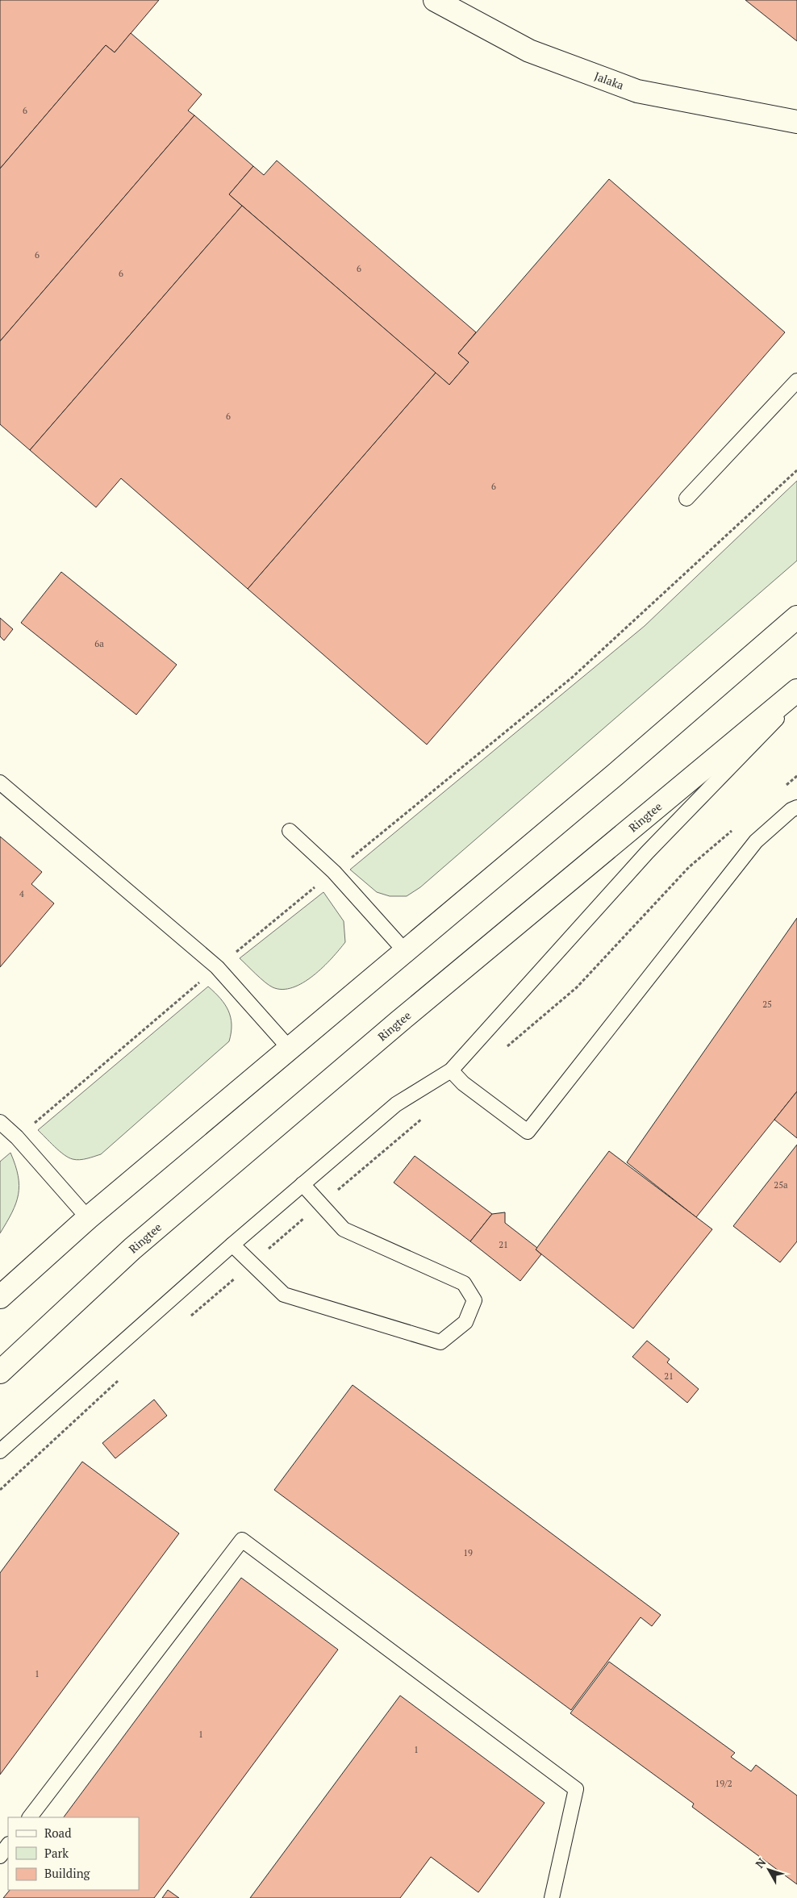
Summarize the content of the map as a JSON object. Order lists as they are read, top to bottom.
{
  "streets": {
    "main road": ["Jalaka", "Ringtee"]
  },
  "house_numbers": [
    "6",
    "6",
    "6",
    "6",
    "6",
    "6",
    "6a",
    "4",
    "25",
    "25a",
    "21",
    "21",
    "19",
    "1",
    "1",
    "1",
    "19/2"
  ],
  "legend": ["Road", "Park", "Building"],
  "north": "top left"
}
